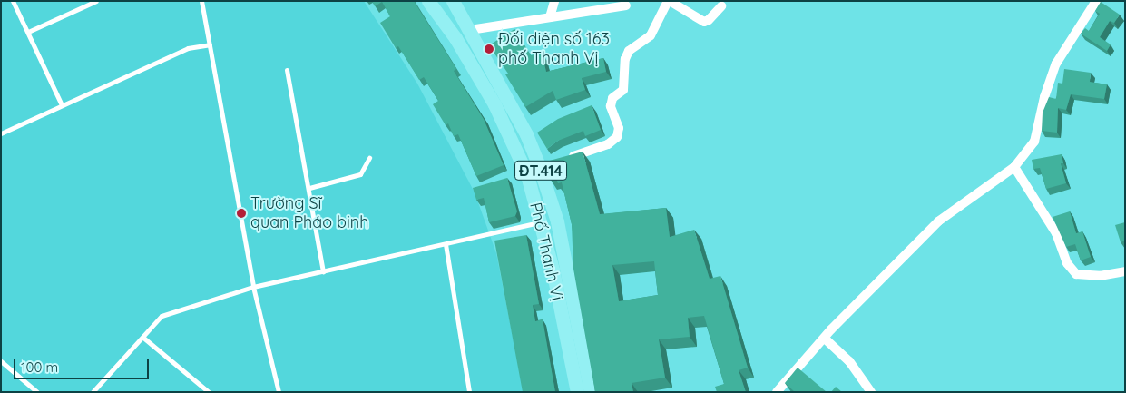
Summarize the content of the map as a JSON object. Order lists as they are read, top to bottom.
{
  "streets": {
    "main road": ["ĐT.414", "Phố Thanh Vị"]
  },
  "places": ["Đối diện số 163 phố Thanh Vị", "Trường Sĩ quan Pháo binh"],
  "scale_bar": "100 m"
}
